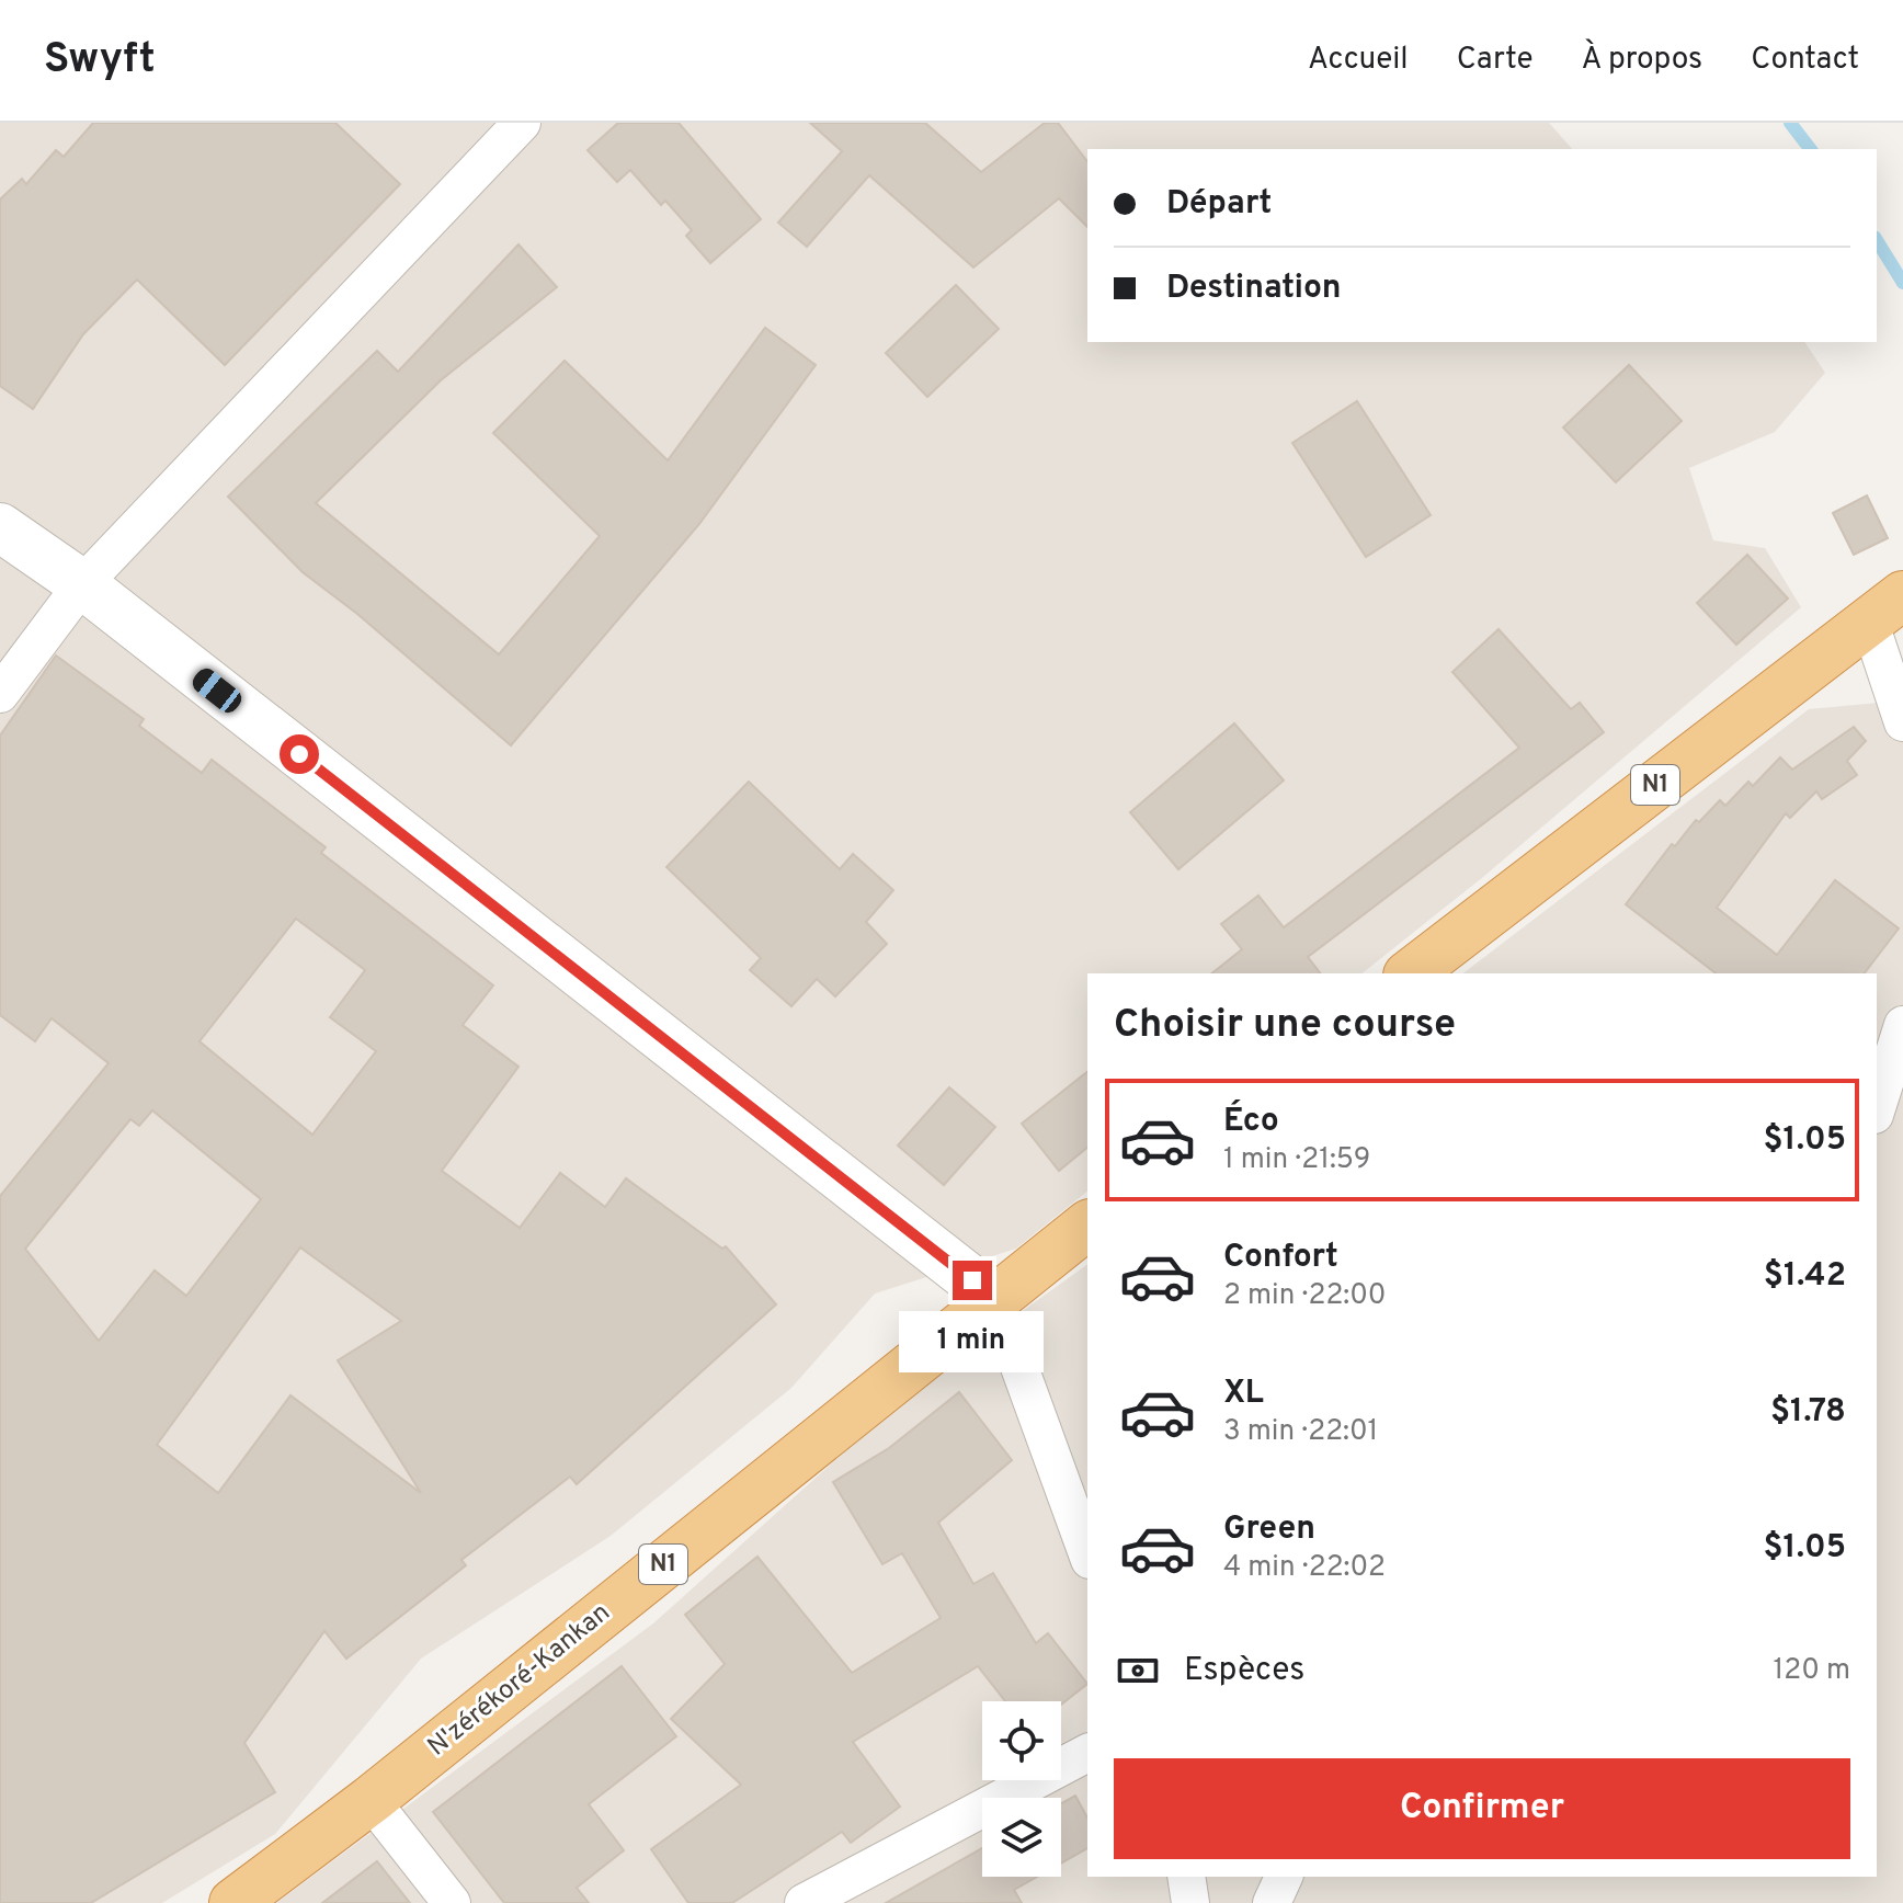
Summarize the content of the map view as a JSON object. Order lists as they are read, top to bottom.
{
  "streets": {
    "highway": ["N1", "N'zérékoré-Kankan"]
  },
  "page": {
    "header": "Swyft",
    "nav": [
      "Accueil",
      "Carte",
      "À propos",
      "Contact"
    ],
    "banner": ["Départ", "Destination"],
    "heading": "Choisir une course",
    "list": [
      {
        "name": "Éco",
        "note": "1 min · 21:59",
        "value": "$1.05"
      },
      {
        "name": "Confort",
        "note": "2 min · 22:00",
        "value": "$1.42"
      },
      {
        "name": "XL",
        "note": "3 min · 22:01",
        "value": "$1.78"
      },
      {
        "name": "Green",
        "note": "4 min · 22:02",
        "value": "$1.05"
      }
    ],
    "bubble": "1 min",
    "pay": ["Espèces", "120 m"],
    "buttons": "Confirmer"
  }
}
